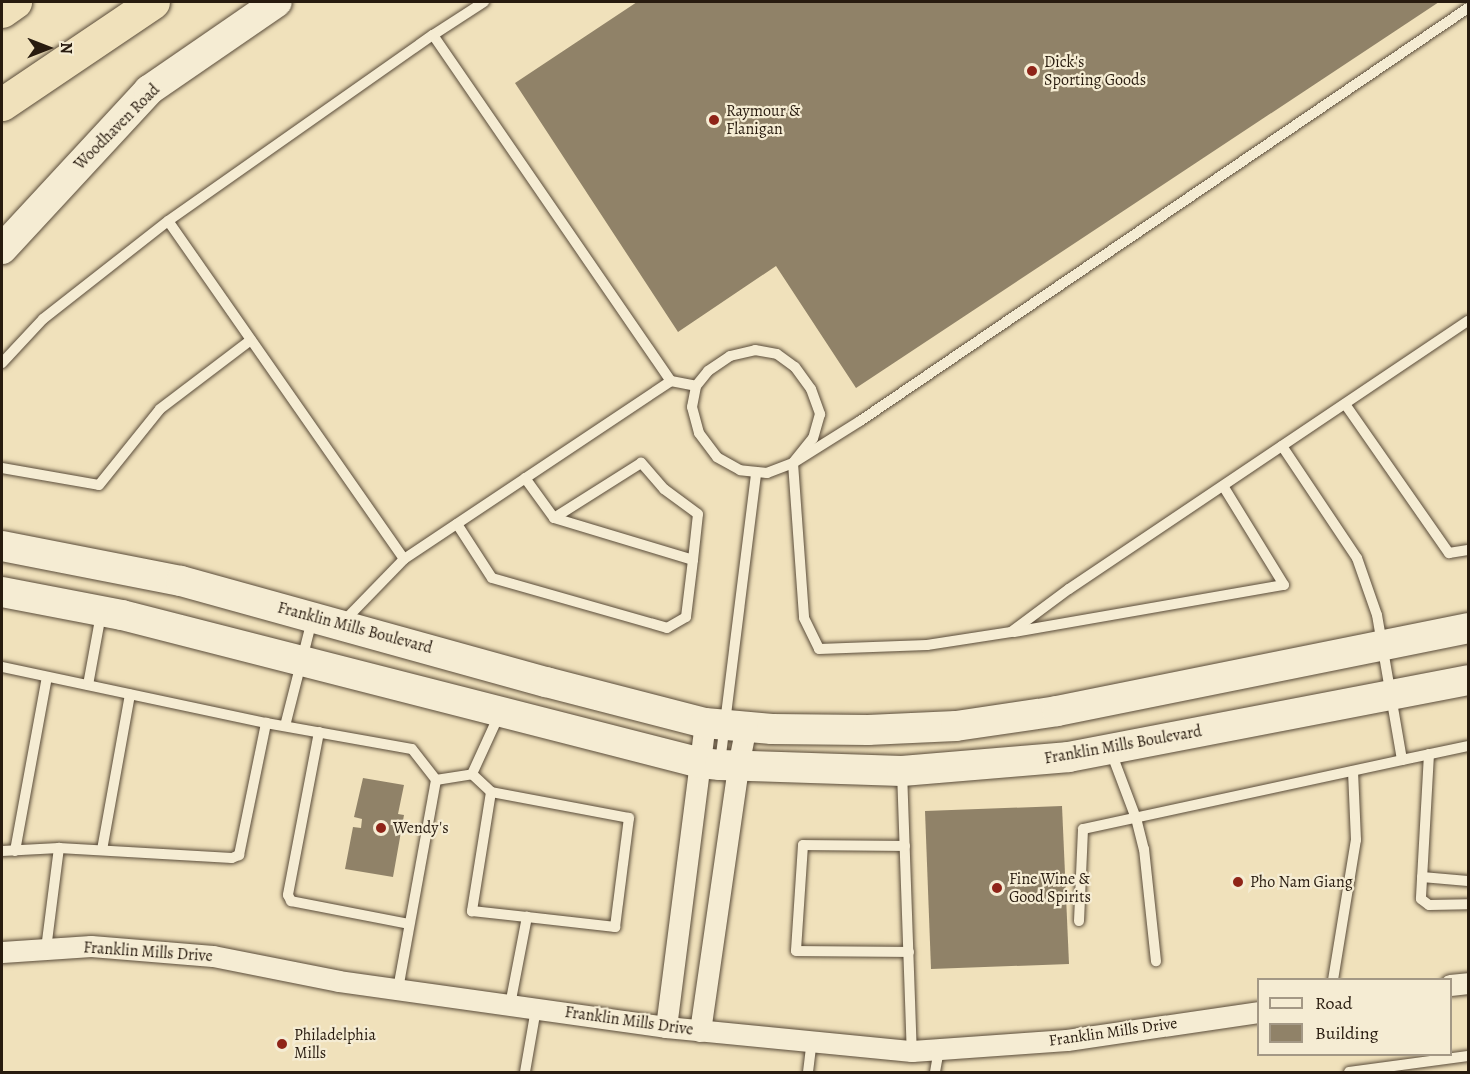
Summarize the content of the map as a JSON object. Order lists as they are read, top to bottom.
{
  "streets": {
    "street": ["Woodhaven Road", "Franklin Mills Boulevard", "Franklin Mills Drive"]
  },
  "places": [
    "Dick's Sporting Goods",
    "Raymour & Flanigan",
    "Wendy's",
    "Pho Nam Giang",
    "Fine Wine & Good Spirits",
    "Philadelphia Mills"
  ],
  "legend": ["Road", "Building"],
  "north": "right"
}
